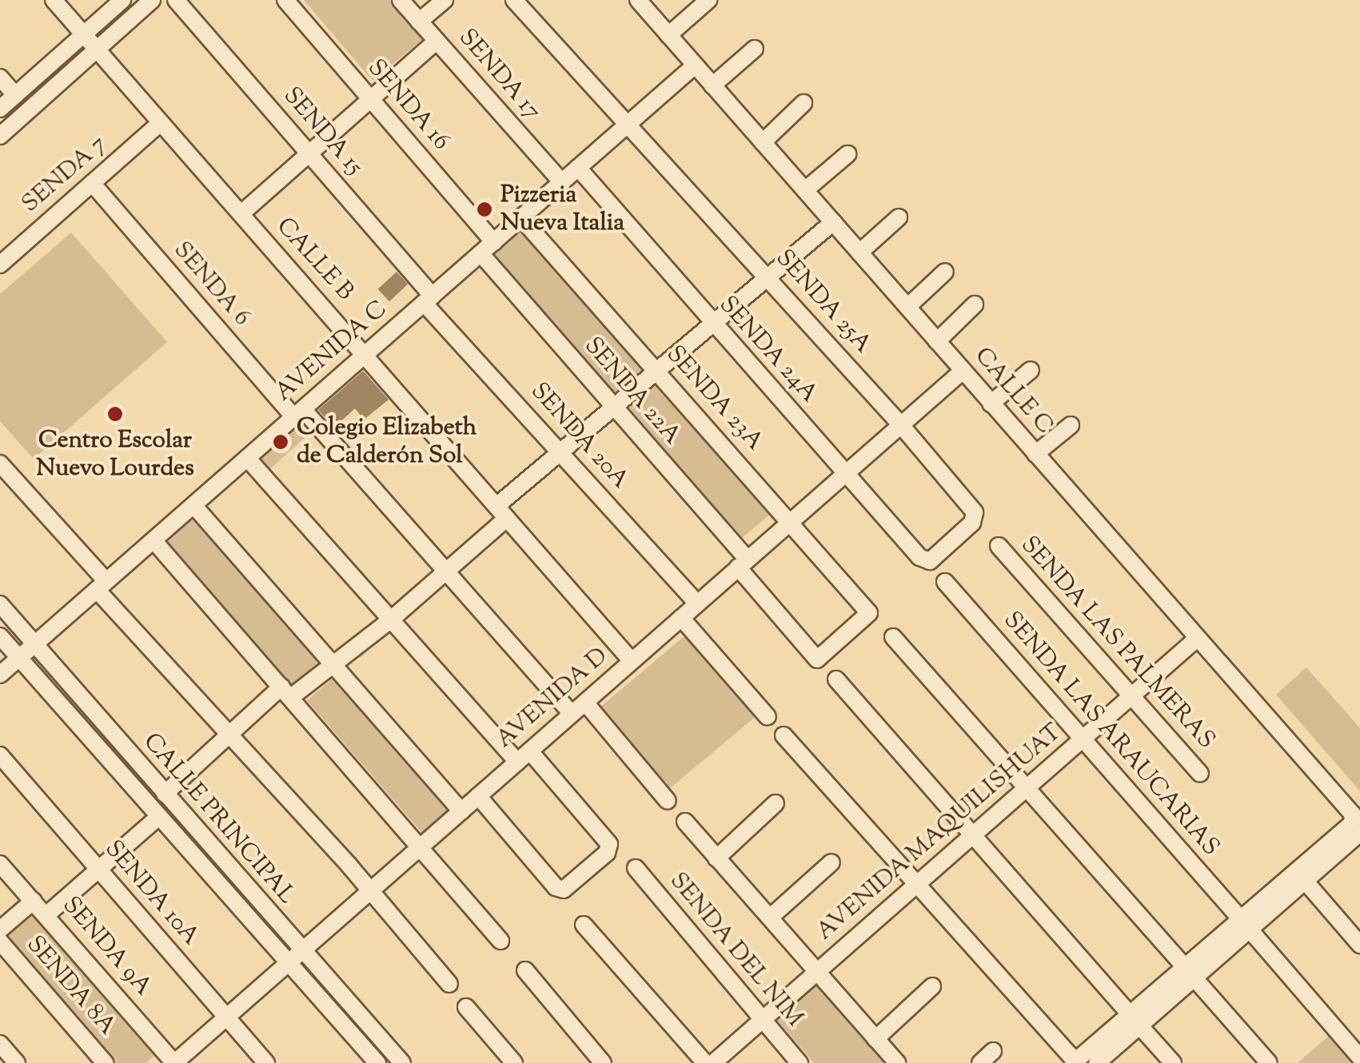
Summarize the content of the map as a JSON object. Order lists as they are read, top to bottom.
{
  "streets": {
    "street": [
      "SENDA 17",
      "SENDA 16",
      "SENDA 15",
      "SENDA 7",
      "CALLE B",
      "SENDA 6",
      "SENDA 25A",
      "SENDA 24A",
      "AVENIDA C",
      "SENDA 22A",
      "CALLE C",
      "SENDA 23A",
      "SENDA 20A",
      "SENDA LAS PALMERAS",
      "AVENIDA D",
      "SENDA LAS ARAUCARIAS",
      "CALLE PRINCIPAL",
      "AVENIDA MAQUILISHUAT",
      "SENDA 10A",
      "SENDA 9A",
      "SENDA DEL NIM",
      "SENDA 8A"
    ]
  },
  "crossings": [
    ["SENDA 17", "AVENIDA C"],
    ["SENDA 16", "AVENIDA C"],
    ["SENDA 15", "AVENIDA C"],
    ["SENDA 15", "SENDA 20A"],
    ["SENDA 7", "CALLE B"],
    ["SENDA 7", "SENDA 6"],
    ["CALLE B", "AVENIDA C"],
    ["CALLE B", "AVENIDA D"],
    ["SENDA 6", "AVENIDA C"],
    ["SENDA 6", "AVENIDA D"],
    ["SENDA 25A", "SENDA 24A"],
    ["SENDA 25A", "AVENIDA C"],
    ["SENDA 25A", "AVENIDA D"],
    ["SENDA 24A", "AVENIDA C"],
    ["SENDA 24A", "AVENIDA D"],
    ["AVENIDA C", "SENDA 22A"],
    ["AVENIDA C", "CALLE C"],
    ["AVENIDA C", "SENDA 23A"],
    ["AVENIDA C", "SENDA 20A"],
    ["AVENIDA C", "CALLE PRINCIPAL"],
    ["SENDA 22A", "SENDA 23A"],
    ["SENDA 22A", "AVENIDA D"],
    ["CALLE C", "AVENIDA D"],
    ["CALLE C", "SENDA LAS ARAUCARIAS"],
    ["CALLE C", "AVENIDA MAQUILISHUAT"],
    ["SENDA 23A", "AVENIDA D"],
    ["SENDA 20A", "AVENIDA D"],
    ["SENDA LAS PALMERAS", "AVENIDA MAQUILISHUAT"],
    ["AVENIDA D", "CALLE PRINCIPAL"],
    ["AVENIDA D", "SENDA 10A"],
    ["AVENIDA D", "SENDA 9A"],
    ["SENDA LAS ARAUCARIAS", "AVENIDA MAQUILISHUAT"],
    ["AVENIDA MAQUILISHUAT", "SENDA DEL NIM"]
  ],
  "places": ["Pizzeria Nueva Italia", "Centro Escolar Nuevo Lourdes", "Colegio Elizabeth de Calderón Sol"]
}
